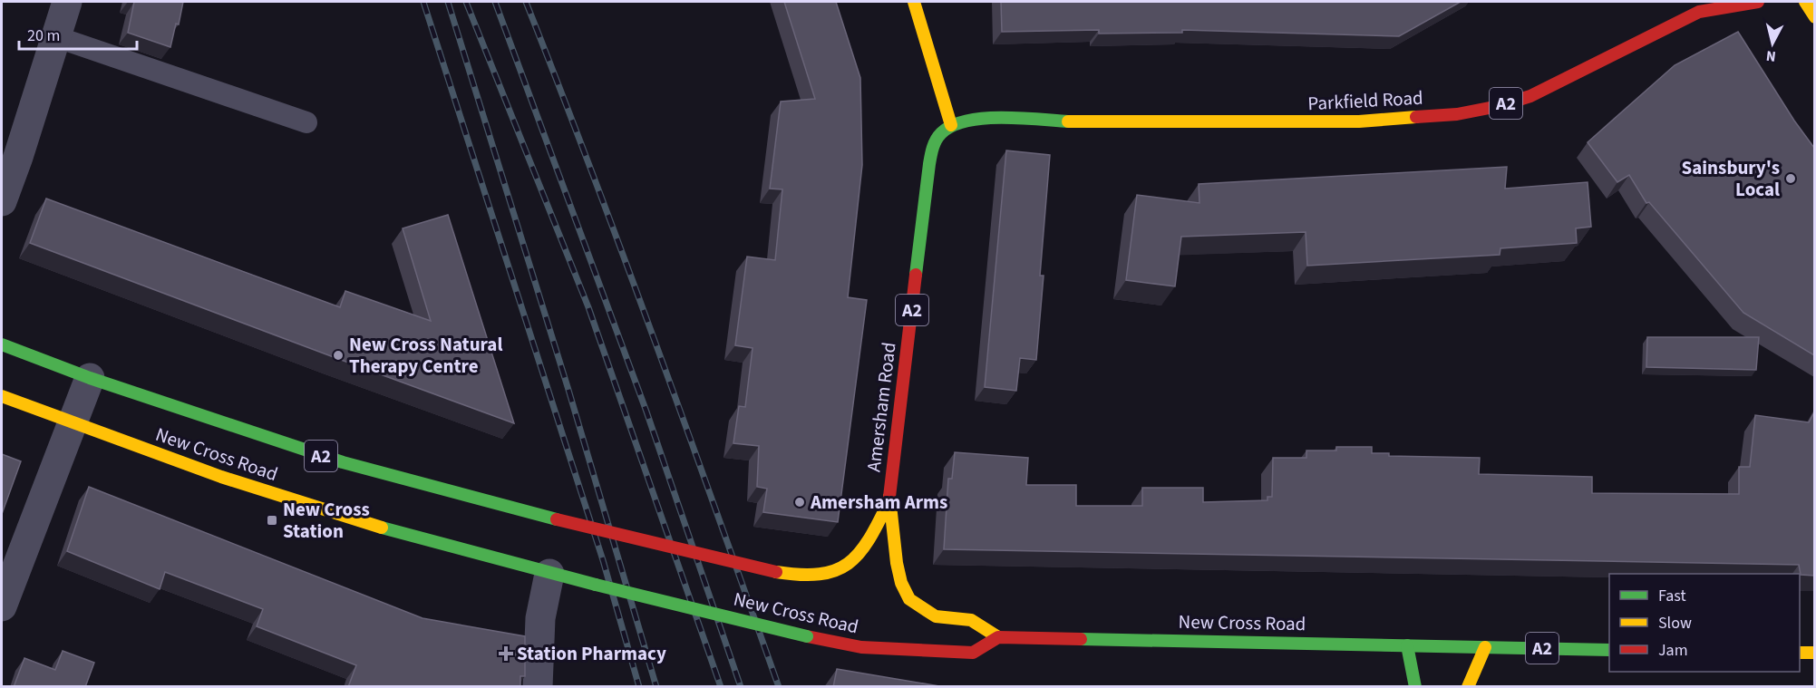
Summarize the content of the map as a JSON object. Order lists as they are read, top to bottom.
{
  "streets": {
    "main road": [
      "Parkfield Road",
      "A2",
      "Amersham Road",
      "New Cross Road"
    ]
  },
  "crossings": [
    ["Parkfield Road", "Amersham Road"],
    ["Amersham Road", "New Cross Road"]
  ],
  "places": {
    "other": ["Sainsbury's Local", "New Cross Natural Therapy Centre", "Amersham Arms"],
    "transit": ["New Cross Station"],
    "health": ["Station Pharmacy"]
  },
  "legend": ["Fast", "Slow", "Jam"],
  "scale_bar": "20 m",
  "north": "bottom"
}
